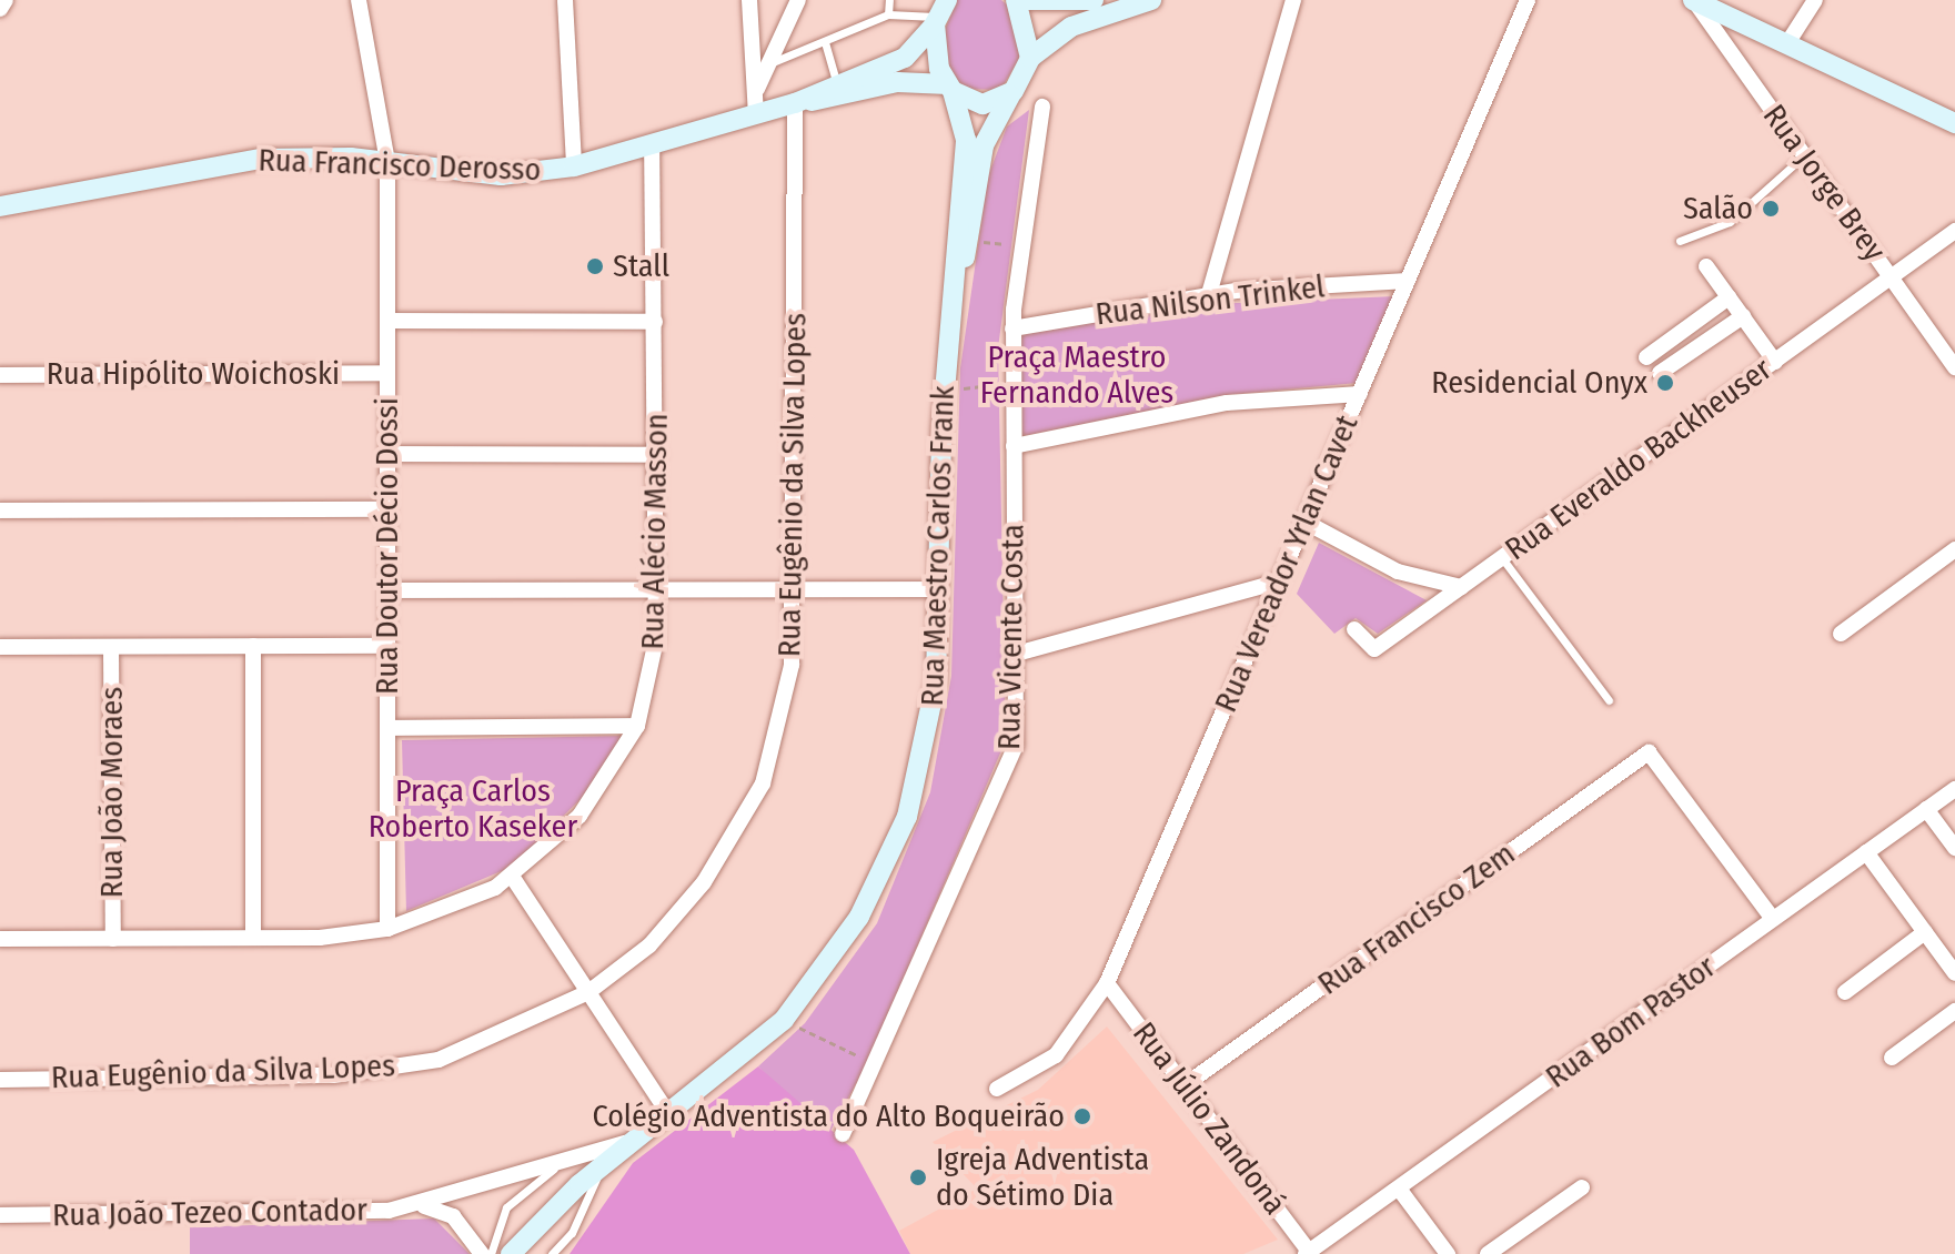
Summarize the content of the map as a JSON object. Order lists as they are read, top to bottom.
{
  "streets": {
    "main road": ["Rua Francisco Derosso", "Rua Maestro Carlos Frank"],
    "street": [
      "Rua Jorge Brey",
      "Rua Nilson Trinkel",
      "Rua Hipólito Woichoski",
      "Rua Everaldo Backheuser",
      "Rua Eugênio da Silva Lopes",
      "Rua Alécio Masson",
      "Rua Doutor Décio Dossi",
      "Rua Vereador Yrlan Cavet",
      "Rua Vicente Costa",
      "Rua João Moraes",
      "Rua Francisco Zem",
      "Rua Bom Pastor",
      "Rua Júlio Zandoná",
      "Rua João Tezeo Contador"
    ]
  },
  "crossings": [
    ["Rua Francisco Derosso", "Rua Eugênio da Silva Lopes"],
    ["Rua Francisco Derosso", "Rua Alécio Masson"],
    ["Rua Francisco Derosso", "Rua Doutor Décio Dossi"],
    ["Rua Francisco Derosso", "Rua Maestro Carlos Frank"],
    ["Rua Jorge Brey", "Rua Everaldo Backheuser"],
    ["Rua Nilson Trinkel", "Rua Vereador Yrlan Cavet"],
    ["Rua Nilson Trinkel", "Rua Vicente Costa"],
    ["Rua Hipólito Woichoski", "Rua Doutor Décio Dossi"],
    ["Rua Alécio Masson", "Rua Doutor Décio Dossi"],
    ["Rua Alécio Masson", "Rua João Moraes"],
    ["Rua Maestro Carlos Frank", "Rua João Tezeo Contador"],
    ["Rua Vereador Yrlan Cavet", "Rua Júlio Zandoná"],
    ["Rua Francisco Zem", "Rua Bom Pastor"],
    ["Rua Francisco Zem", "Rua Júlio Zandoná"],
    ["Rua Bom Pastor", "Rua Júlio Zandoná"]
  ],
  "parks": ["Praça Maestro Fernando Alves", "Praça Carlos Roberto Kaseker"],
  "places": [
    "Salão",
    "Stall",
    "Residencial Onyx",
    "Colégio Adventista do Alto Boqueirão",
    "Igreja Adventista do Sétimo Dia"
  ]
}
